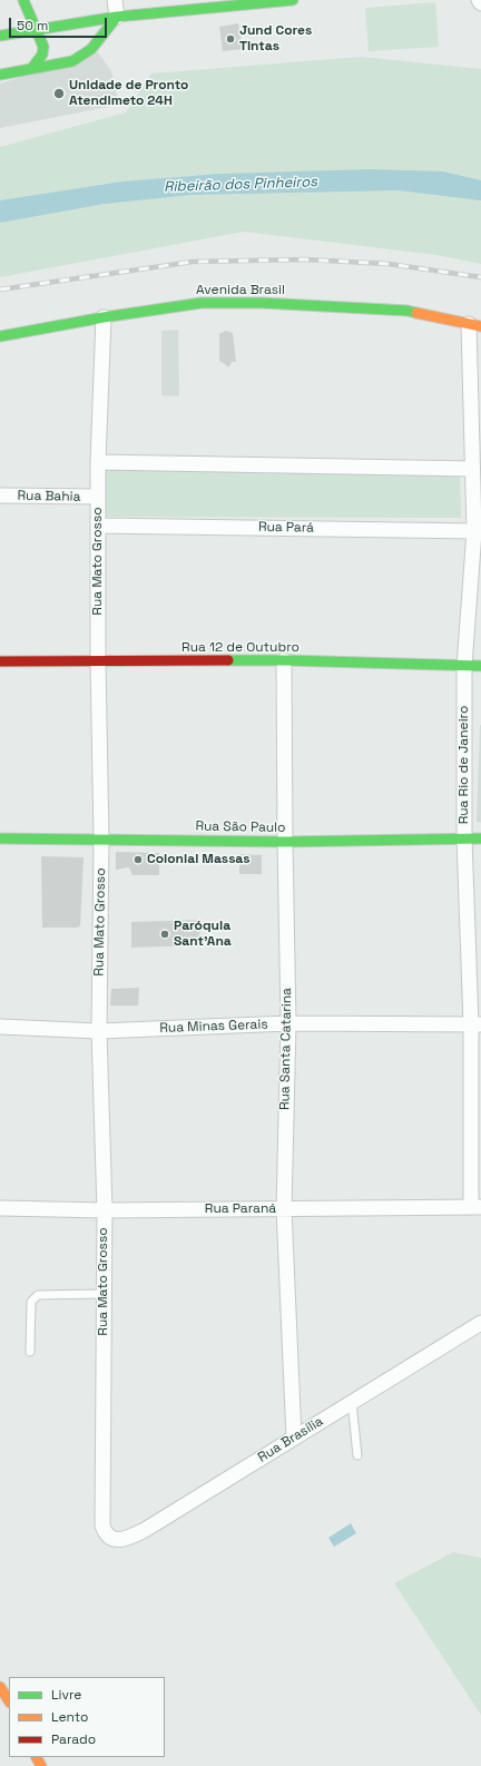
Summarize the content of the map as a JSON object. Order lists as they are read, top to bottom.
{
  "streets": {
    "main road": ["Avenida Brasil", "Rua 12 de Outubro", "Rua São Paulo"],
    "street": [
      "Rua Bahia",
      "Rua Pará",
      "Rua Mato Grosso",
      "Rua Rio de Janeiro",
      "Rua Minas Gerais",
      "Rua Santa Catarina",
      "Rua Paraná",
      "Rua Brasília"
    ]
  },
  "crossings": [
    ["Avenida Brasil", "Rua Mato Grosso"],
    ["Avenida Brasil", "Rua Rio de Janeiro"],
    ["Rua Bahia", "Rua Mato Grosso"],
    ["Rua Pará", "Rua Mato Grosso"],
    ["Rua Pará", "Rua Rio de Janeiro"],
    ["Rua Mato Grosso", "Rua 12 de Outubro"],
    ["Rua Mato Grosso", "Rua São Paulo"],
    ["Rua Mato Grosso", "Rua Minas Gerais"],
    ["Rua Mato Grosso", "Rua Paraná"],
    ["Rua Mato Grosso", "Rua Brasília"],
    ["Rua 12 de Outubro", "Rua Rio de Janeiro"],
    ["Rua 12 de Outubro", "Rua Santa Catarina"],
    ["Rua Rio de Janeiro", "Rua São Paulo"],
    ["Rua Rio de Janeiro", "Rua Minas Gerais"],
    ["Rua Rio de Janeiro", "Rua Paraná"],
    ["Rua São Paulo", "Rua Santa Catarina"],
    ["Rua Minas Gerais", "Rua Santa Catarina"],
    ["Rua Santa Catarina", "Rua Paraná"],
    ["Rua Santa Catarina", "Rua Brasília"]
  ],
  "water": ["Ribeirão dos Pinheiros"],
  "places": [
    "Jund Cores Tintas",
    "Unidade de Pronto Atendimeto 24H",
    "Colonial Massas",
    "Paróquia Sant'Ana"
  ],
  "legend": ["Livre", "Lento", "Parado"],
  "scale_bar": "50 m"
}
